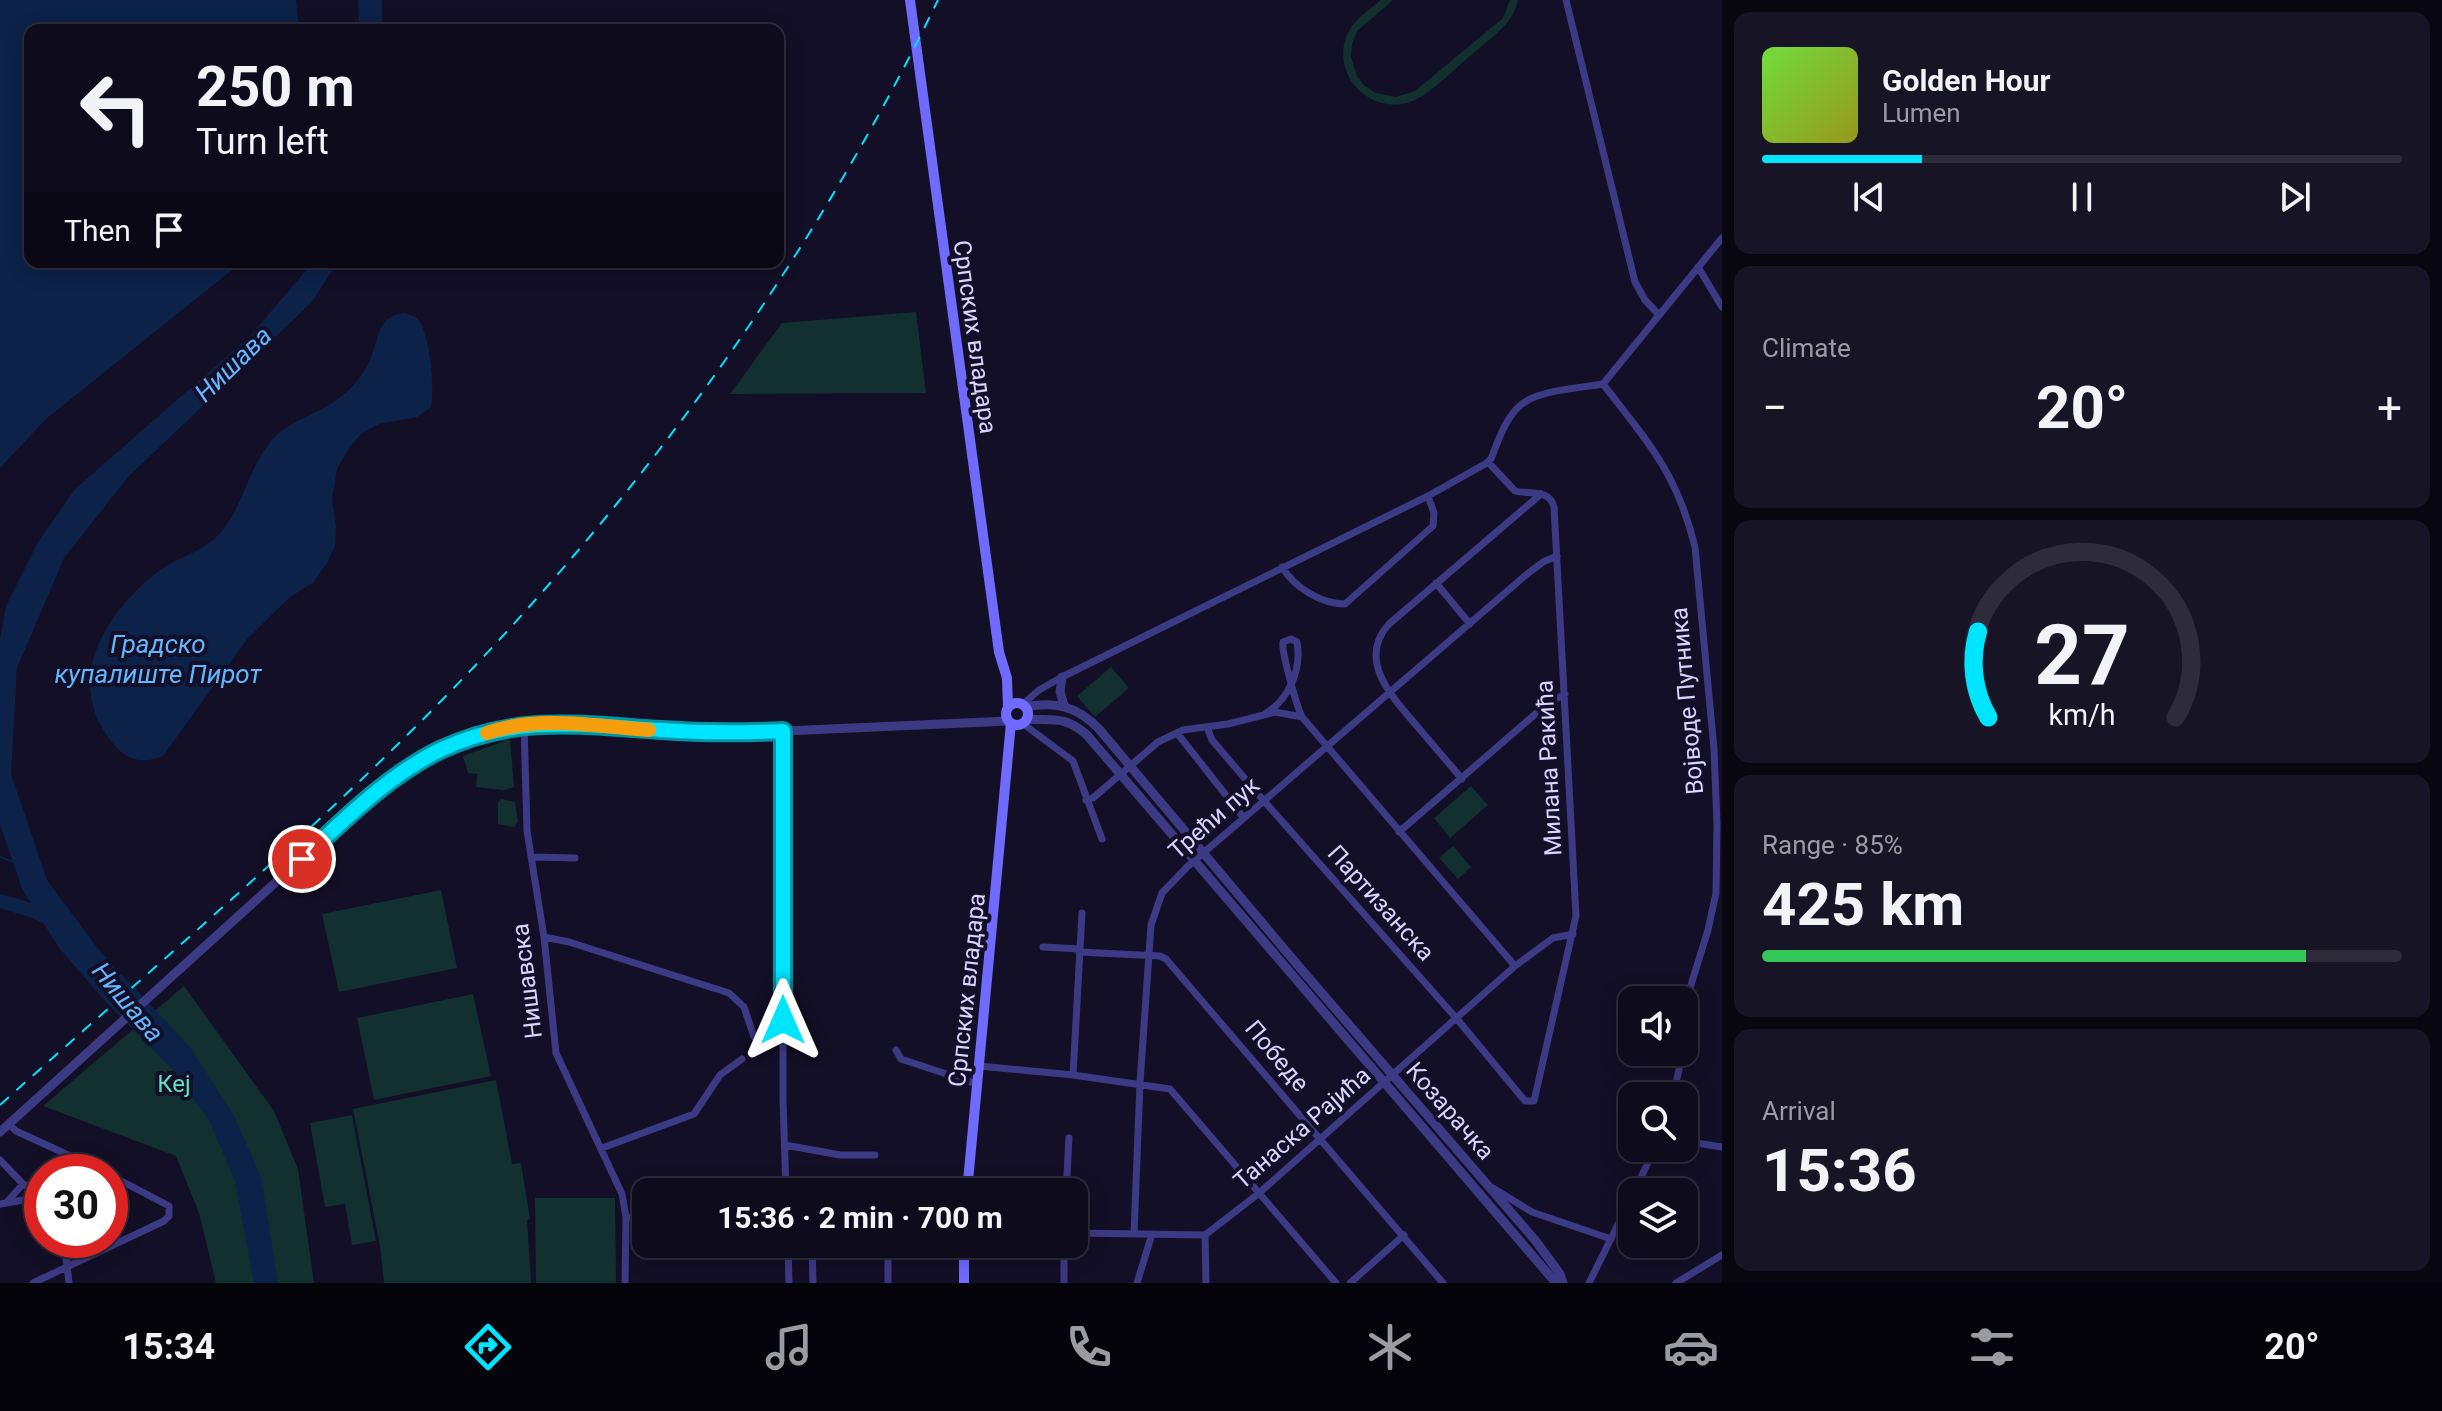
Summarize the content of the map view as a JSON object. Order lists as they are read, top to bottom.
{
  "streets": {
    "main road": ["Српских владара"],
    "street": [
      "Војводе Путника",
      "Милана Ракића",
      "Трећи пук",
      "Партизанска",
      "Нишавска",
      "Победе",
      "Козарачка",
      "Танаска Рајића"
    ]
  },
  "crossings": [
    ["Српских владара", "Козарачка"],
    ["Милана Ракића", "Трећи пук"],
    ["Милана Ракића", "Партизанска"],
    ["Милана Ракића", "Танаска Рајића"],
    ["Трећи пук", "Партизанска"],
    ["Трећи пук", "Победе"],
    ["Трећи пук", "Козарачка"],
    ["Партизанска", "Танаска Рајића"],
    ["Победе", "Танаска Рајића"],
    ["Козарачка", "Танаска Рајића"]
  ],
  "water": ["Нишава", "Градско купалиште Пирот"],
  "parks": ["Кеј"],
  "page": {
    "turn": ["250 m", "Turn left"],
    "song": ["Golden Hour", "Lumen"],
    "then": "Then",
    "tile": [
      "Climate",
      ["Range · 85%", "425 km"],
      ["Arrival", "15:36"]
    ],
    "heat": ["−", "20°", "+"],
    "limit": "30",
    "trip": "15:36 · 2 min · 700 m",
    "tabs": ["15:34", "20°"],
    "gauge": ["27", "km/h"]
  }
}
